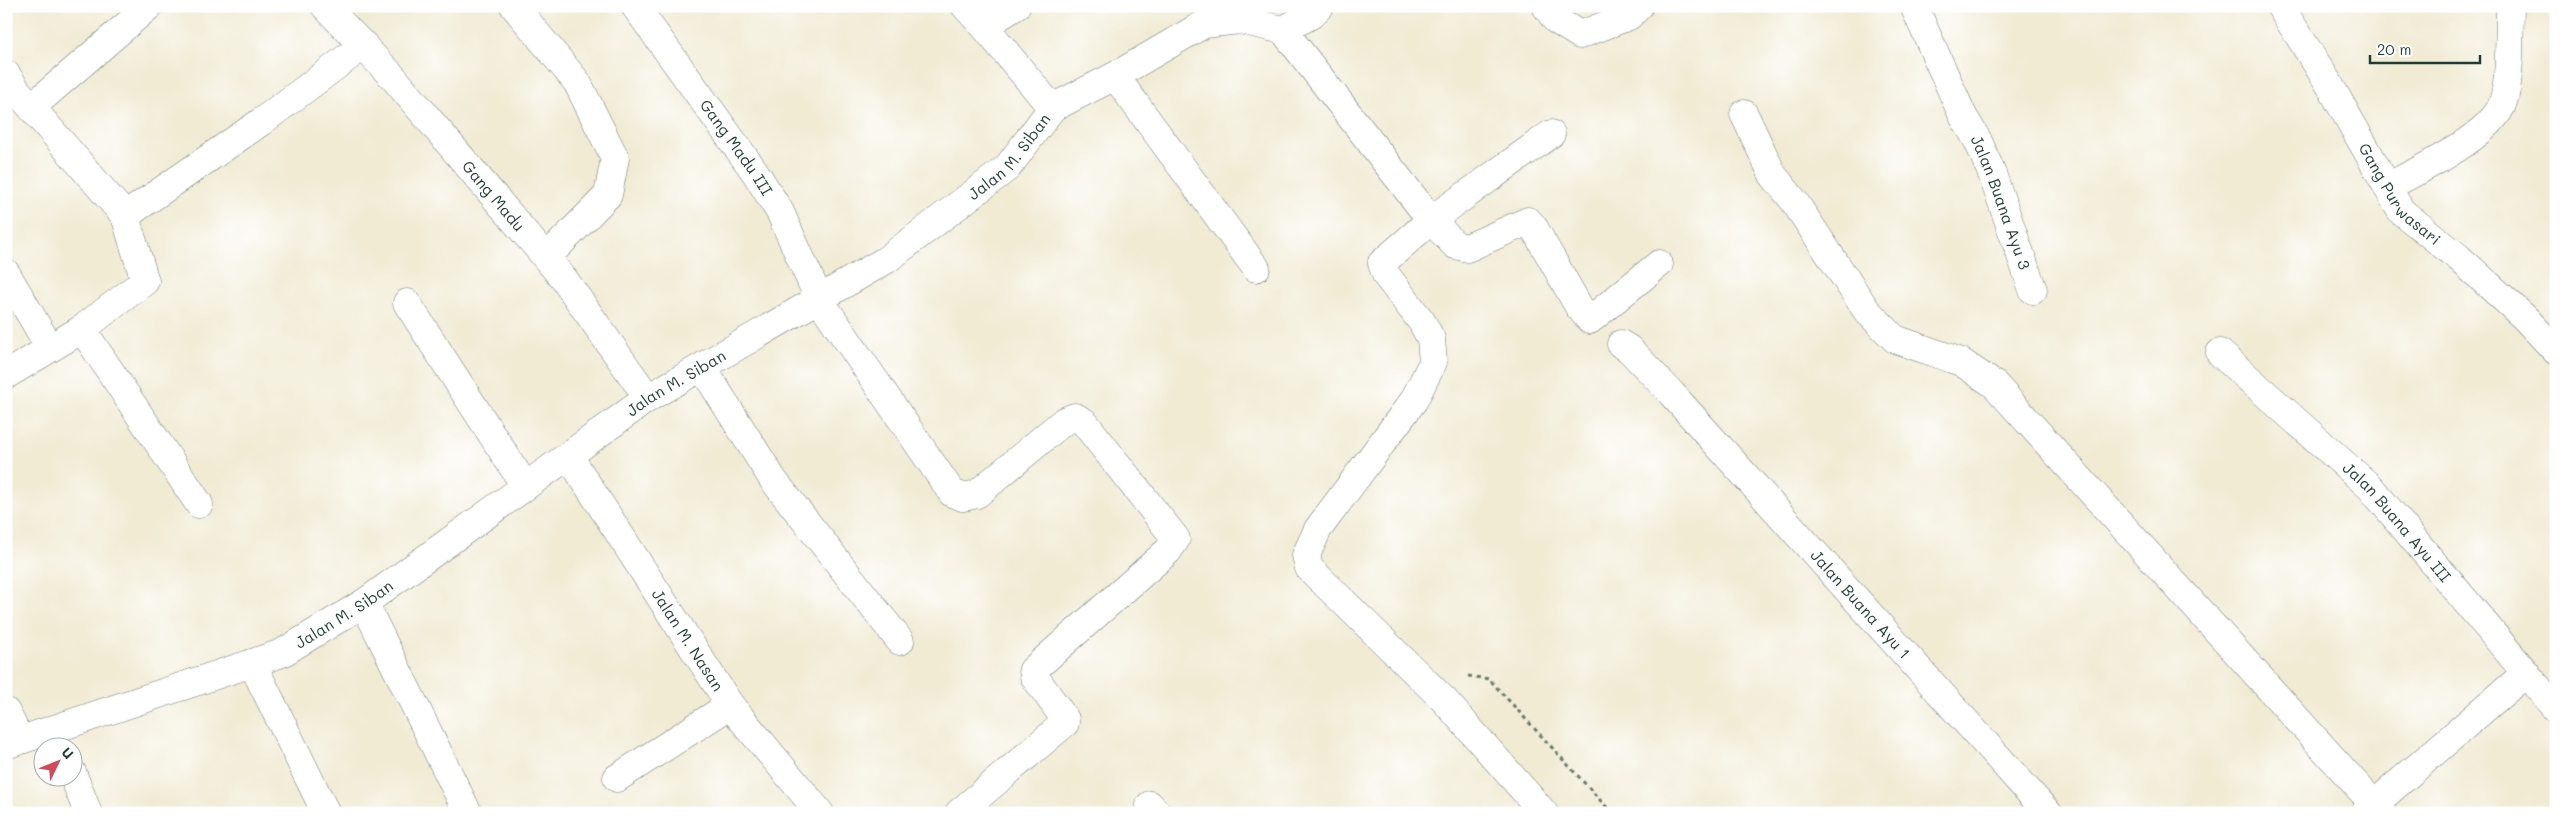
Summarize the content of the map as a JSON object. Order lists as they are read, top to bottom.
{
  "streets": {
    "street": [
      "Gang Madu III",
      "Jalan M. Siban",
      "Gang Purwasari",
      "Gang Madu",
      "Jalan Buana Ayu 3",
      "Jalan Buana Ayu III",
      "Jalan Buana Ayu 1",
      "Jalan M. Nasan"
    ]
  },
  "crossings": [
    ["Gang Madu III", "Jalan M. Siban"],
    ["Jalan M. Siban", "Gang Madu"],
    ["Jalan M. Siban", "Jalan M. Nasan"]
  ],
  "scale_bar": "20 m",
  "north": "top right"
}
